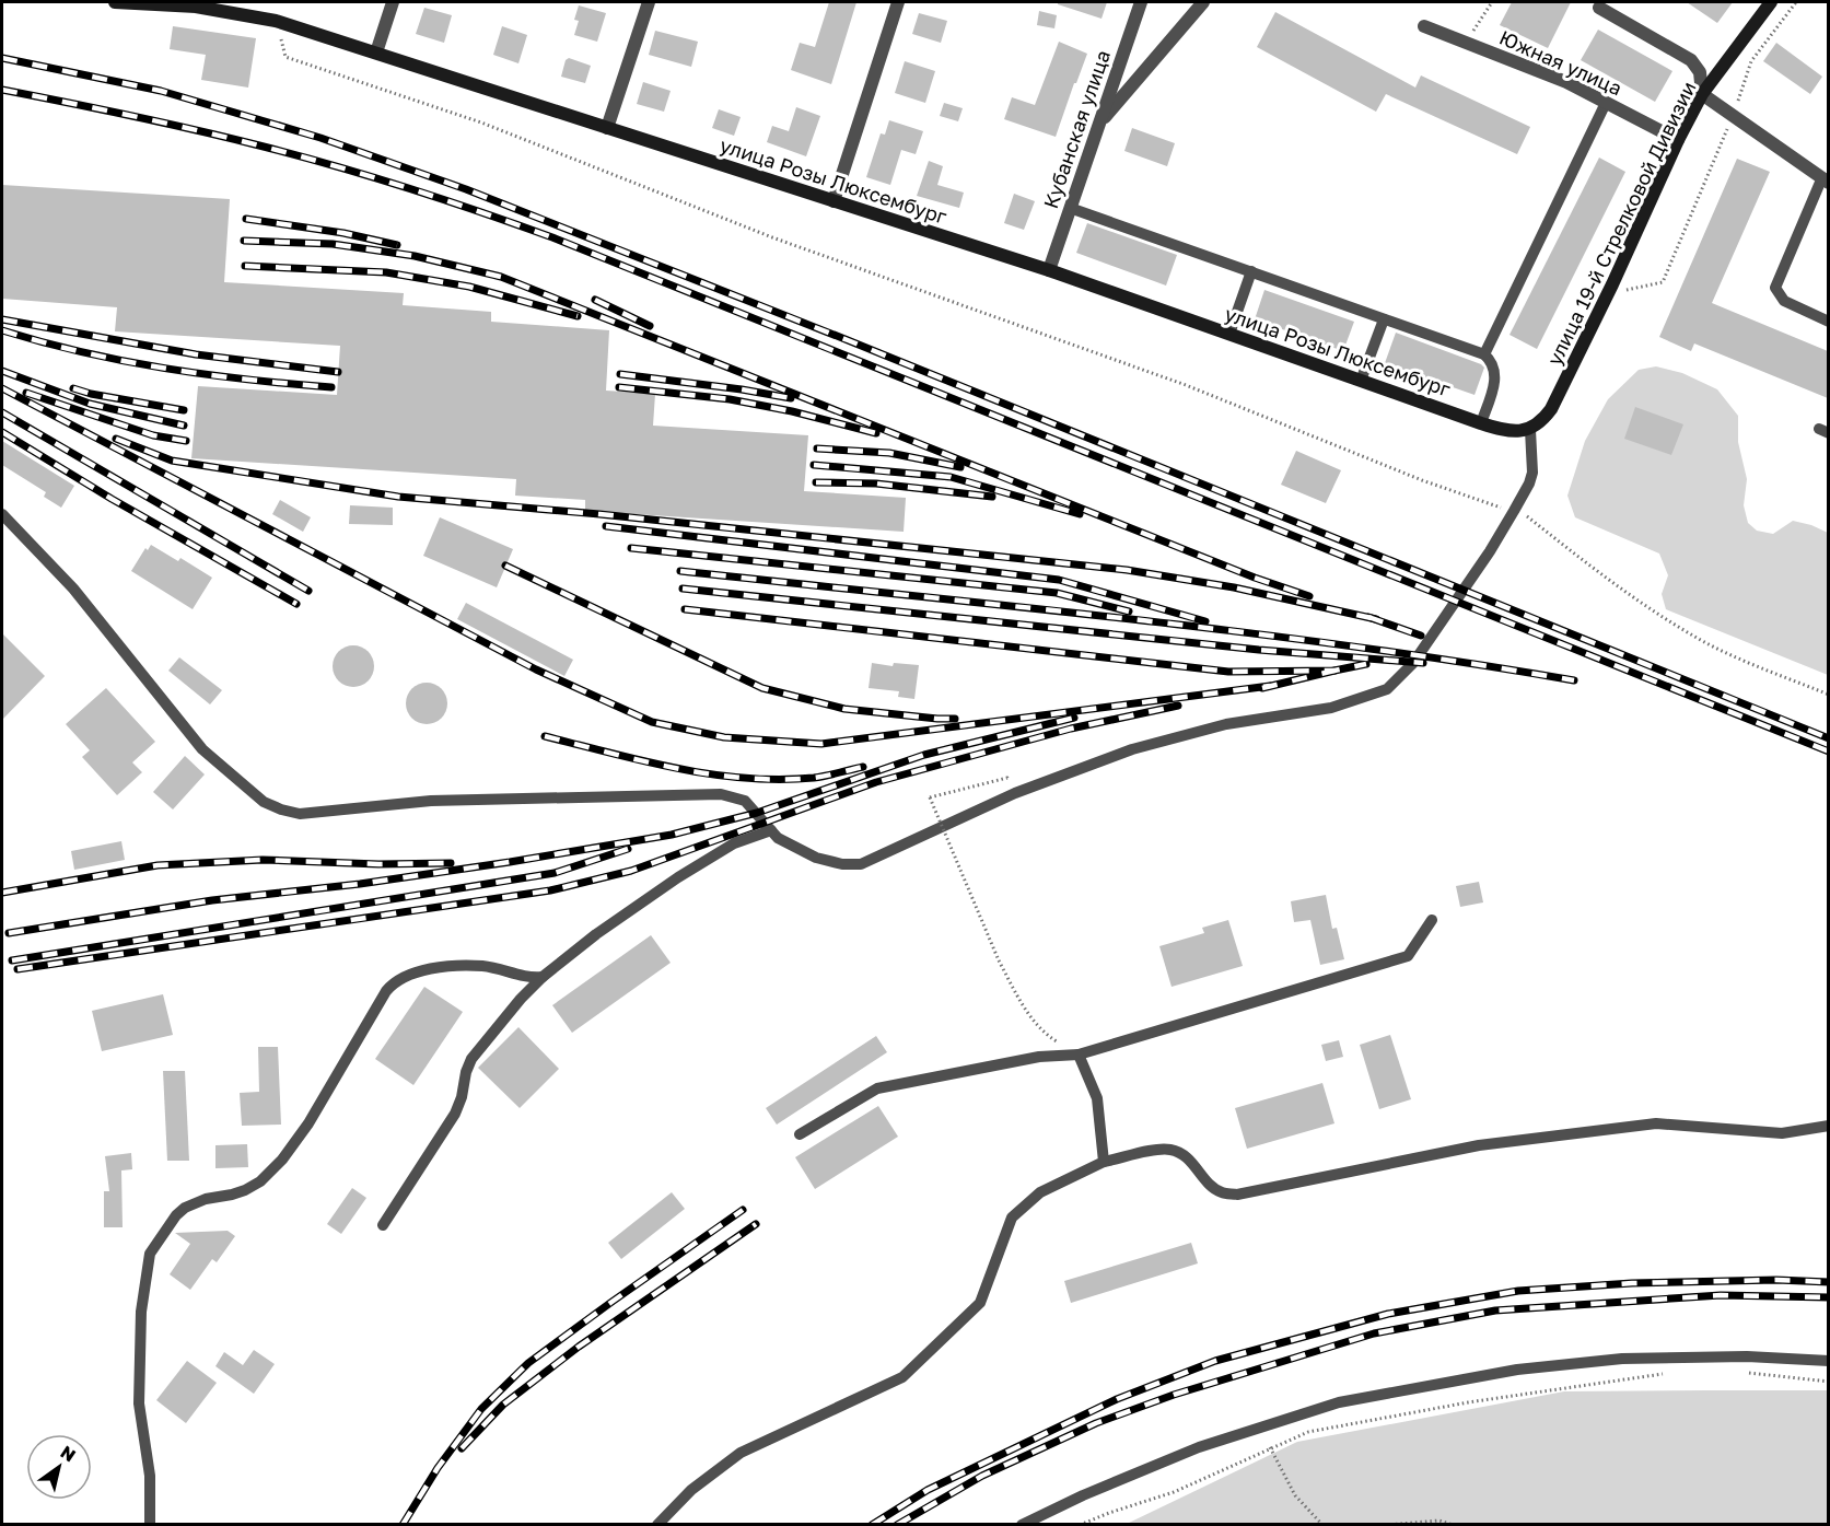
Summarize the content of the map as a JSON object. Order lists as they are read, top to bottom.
{
  "streets": {
    "street": [
      "Южная улица",
      "Кубанская улица",
      "улица Розы Люксембург",
      "улица 19-й Стрелковой Дивизии"
    ]
  },
  "crossings": [
    ["Южная улица", "улица 19-й Стрелковой Дивизии"],
    ["Кубанская улица", "улица Розы Люксембург"],
    ["улица Розы Люксембург", "улица 19-й Стрелковой Дивизии"]
  ],
  "north": "top right"
}
